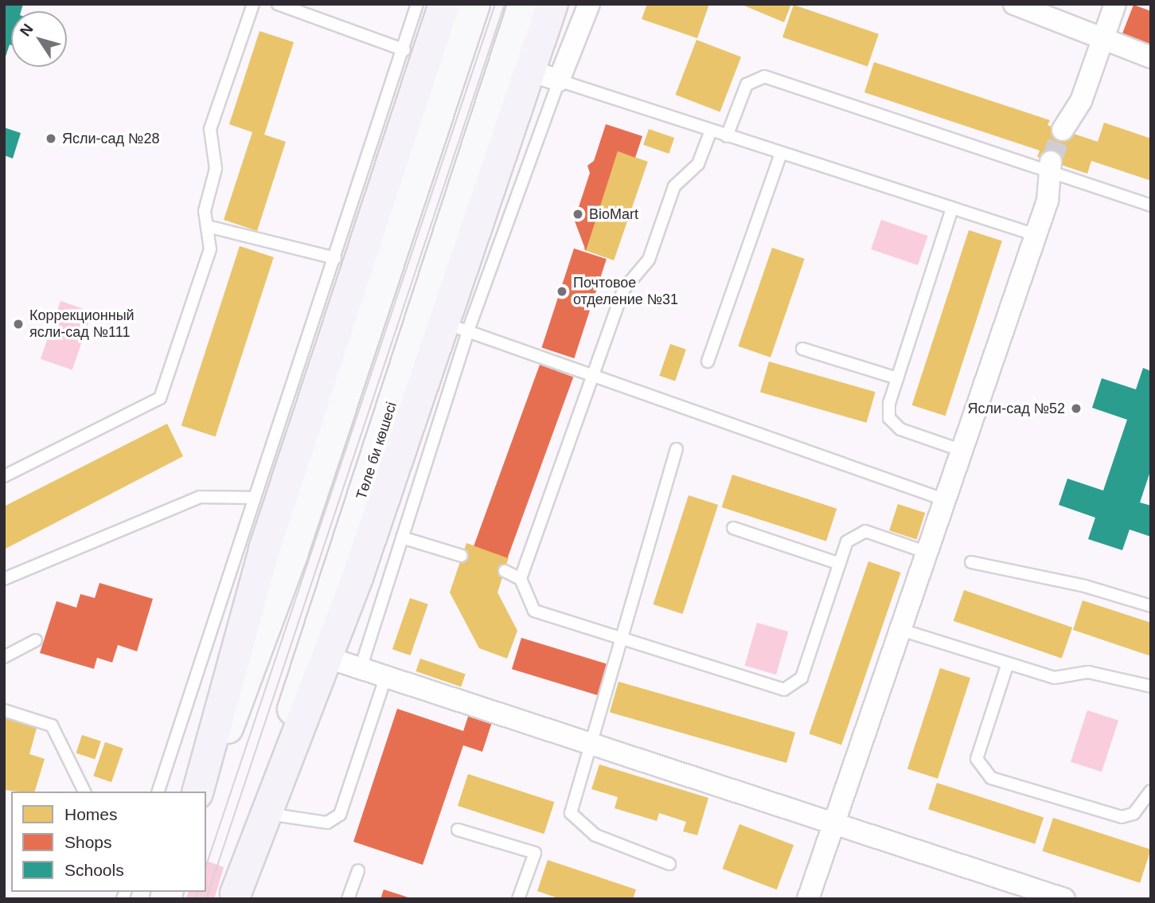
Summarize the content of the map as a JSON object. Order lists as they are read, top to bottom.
{
  "streets": {
    "main road": ["Төле би көшесі"]
  },
  "places": [
    "Ясли-сад №28",
    "BioMart",
    "Почтовое отделение №31",
    "Коррекционный ясли-сад №111",
    "Ясли-сад №52"
  ],
  "legend": ["Homes", "Shops", "Schools"],
  "north": "top left"
}
